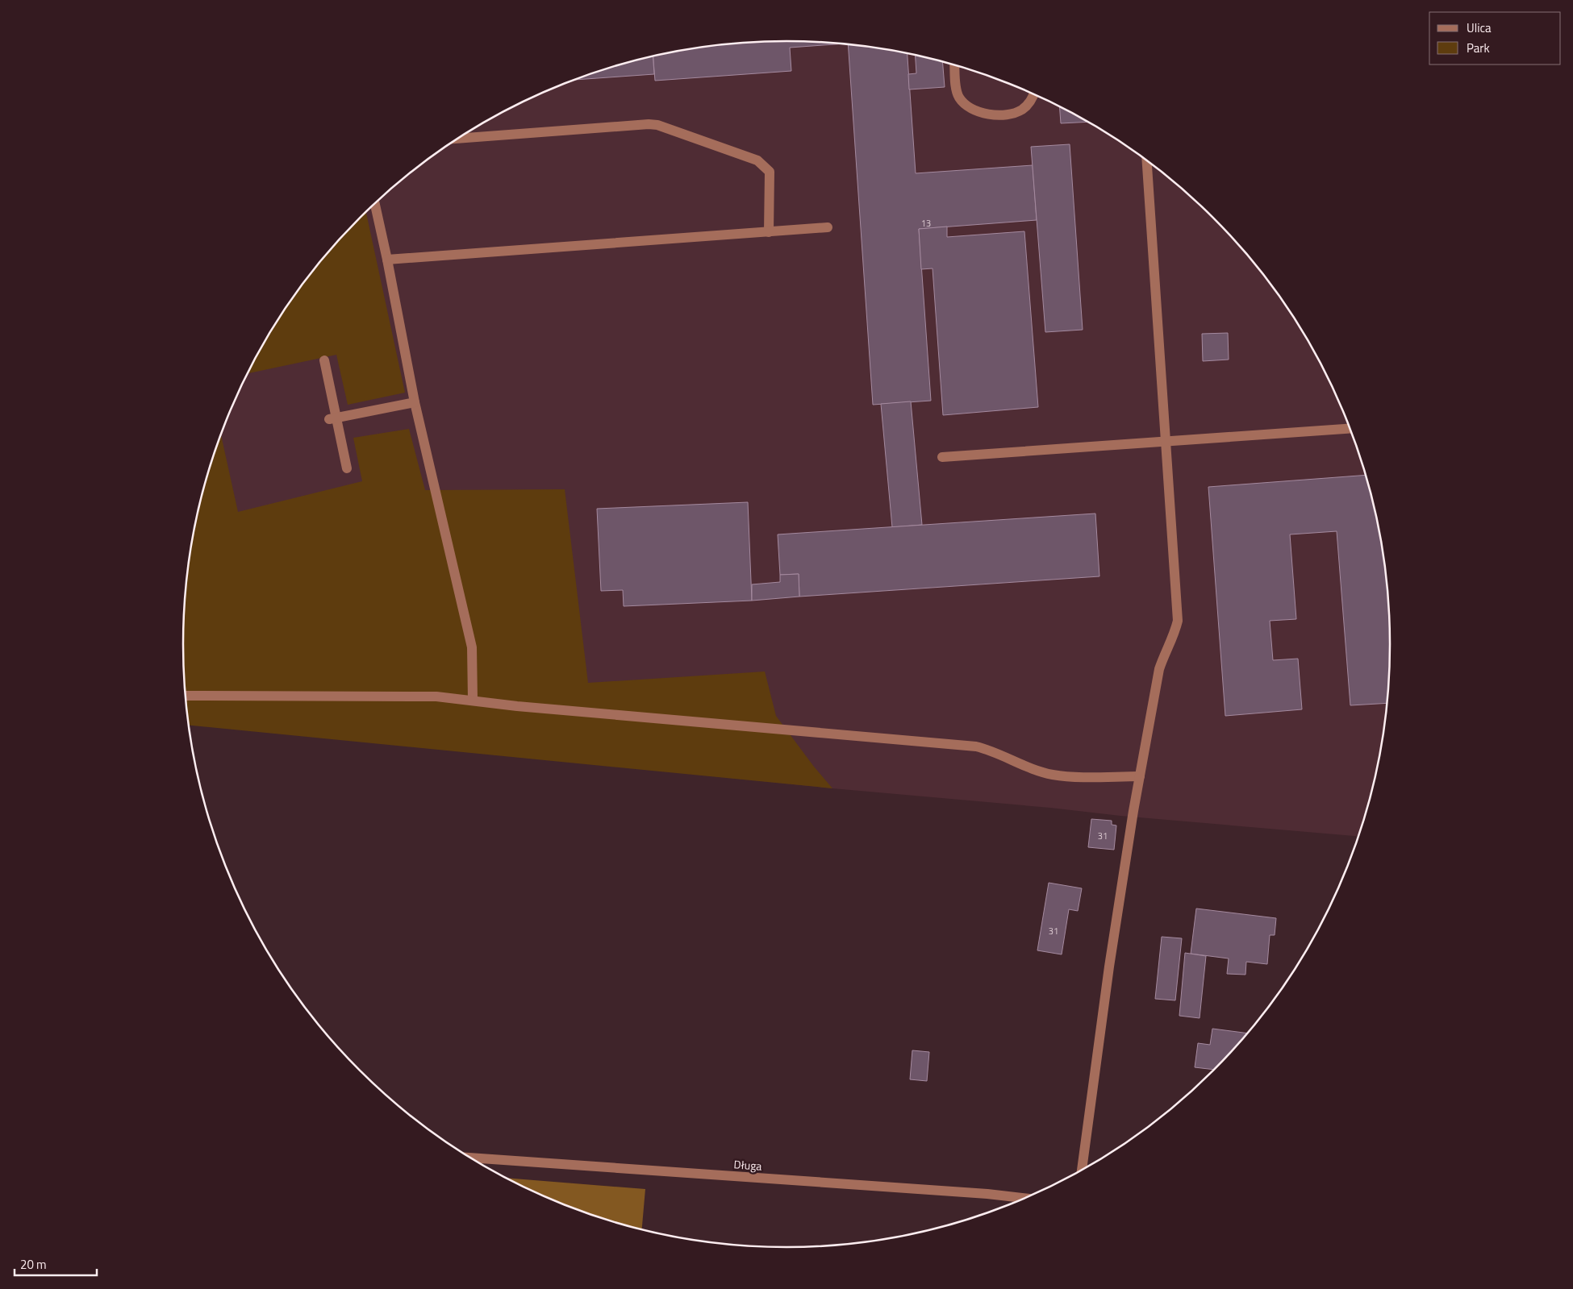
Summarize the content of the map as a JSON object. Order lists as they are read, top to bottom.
{
  "streets": {
    "street": ["Długa"]
  },
  "house_numbers": ["13", "31", "31"],
  "legend": ["Ulica", "Park"],
  "scale_bar": "20 m"
}
